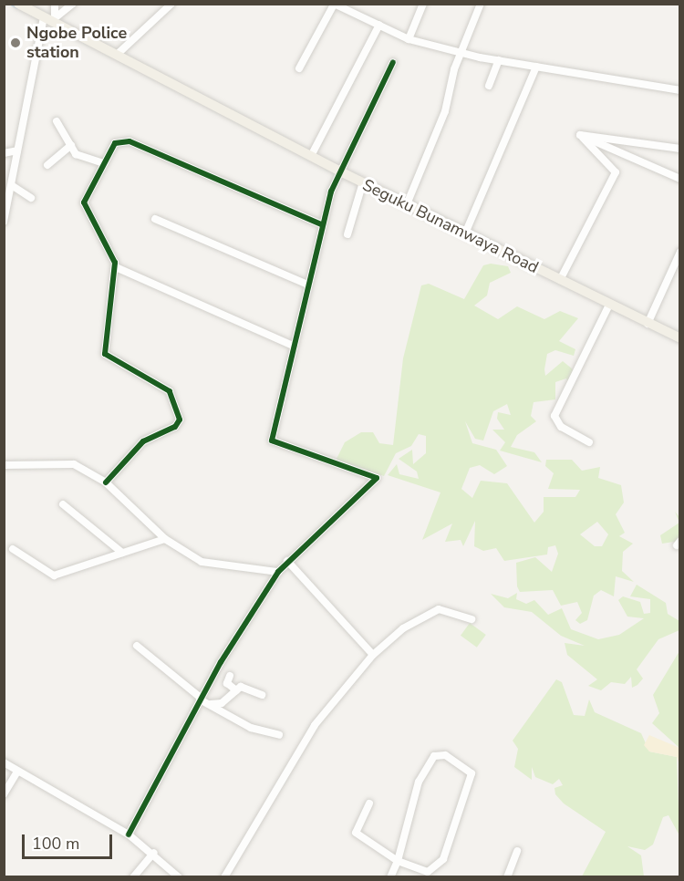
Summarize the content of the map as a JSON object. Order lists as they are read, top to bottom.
{
  "streets": {
    "main road": ["Seguku Bunamwaya Road"]
  },
  "places": ["Ngobe Police station"],
  "scale_bar": "100 m"
}
